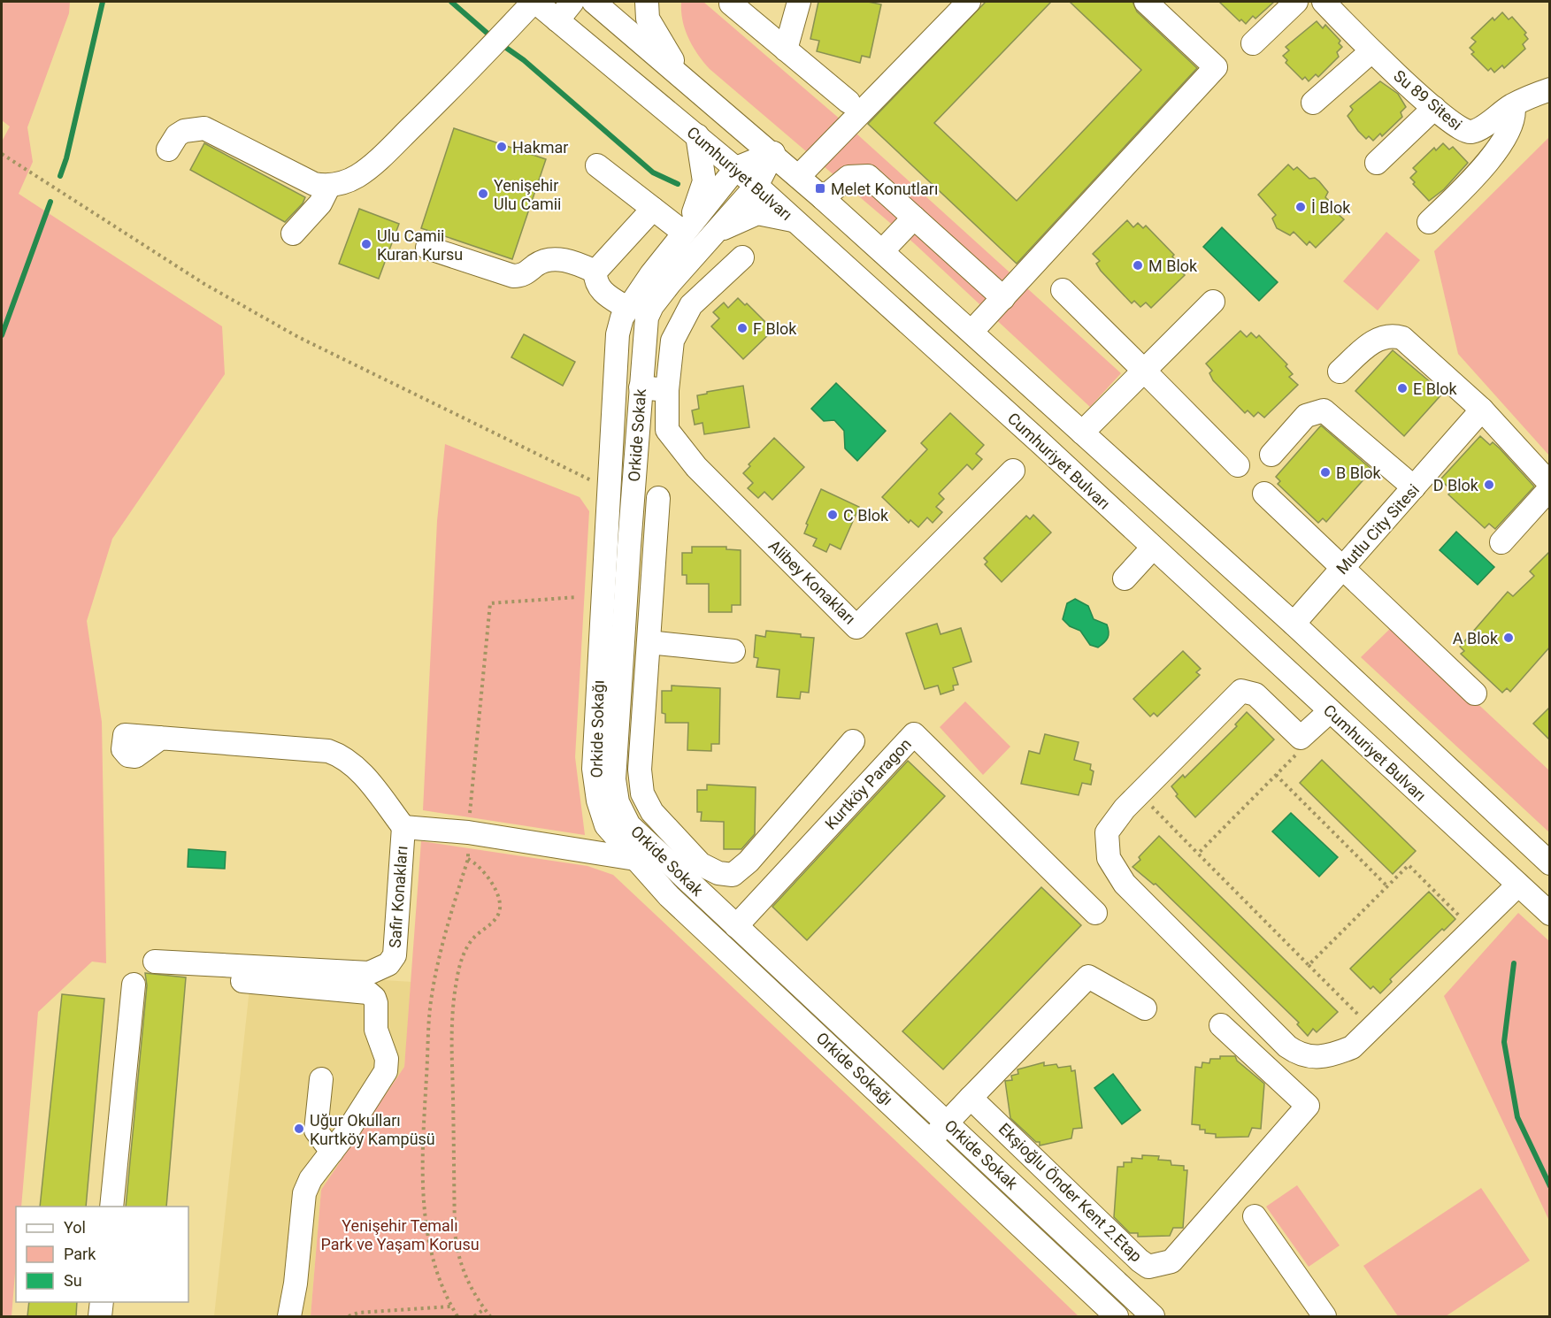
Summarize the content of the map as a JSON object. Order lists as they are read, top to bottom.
{
  "streets": {
    "street": [
      "Su 89 Sitesi",
      "Cumhuriyet Bulvarı",
      "Orkide Sokak",
      "Mutlu City Sitesi",
      "Alibey Konakları",
      "Orkide Sokağı",
      "Kurtköy Paragon",
      "Safir Konakları",
      "Ekşioğlu Önder Kent 2.Etap"
    ]
  },
  "crossings": [
    ["Cumhuriyet Bulvarı", "Orkide Sokak"],
    ["Orkide Sokak", "Kurtköy Paragon"],
    ["Orkide Sokağı", "Safir Konakları"]
  ],
  "parks": ["Yenişehir Temalı Park ve Yaşam Korusu"],
  "places": {
    "other": [
      "Hakmar",
      "Yenişehir Ulu Camii",
      "İ Blok",
      "Ulu Camii Kuran Kursu",
      "M Blok",
      "F Blok",
      "E Blok",
      "B Blok",
      "D Blok",
      "C Blok",
      "A Blok",
      "Uğur Okulları Kurtköy Kampüsü"
    ],
    "transit": ["Melet Konutları"]
  },
  "legend": ["Yol", "Park", "Su"]
}
